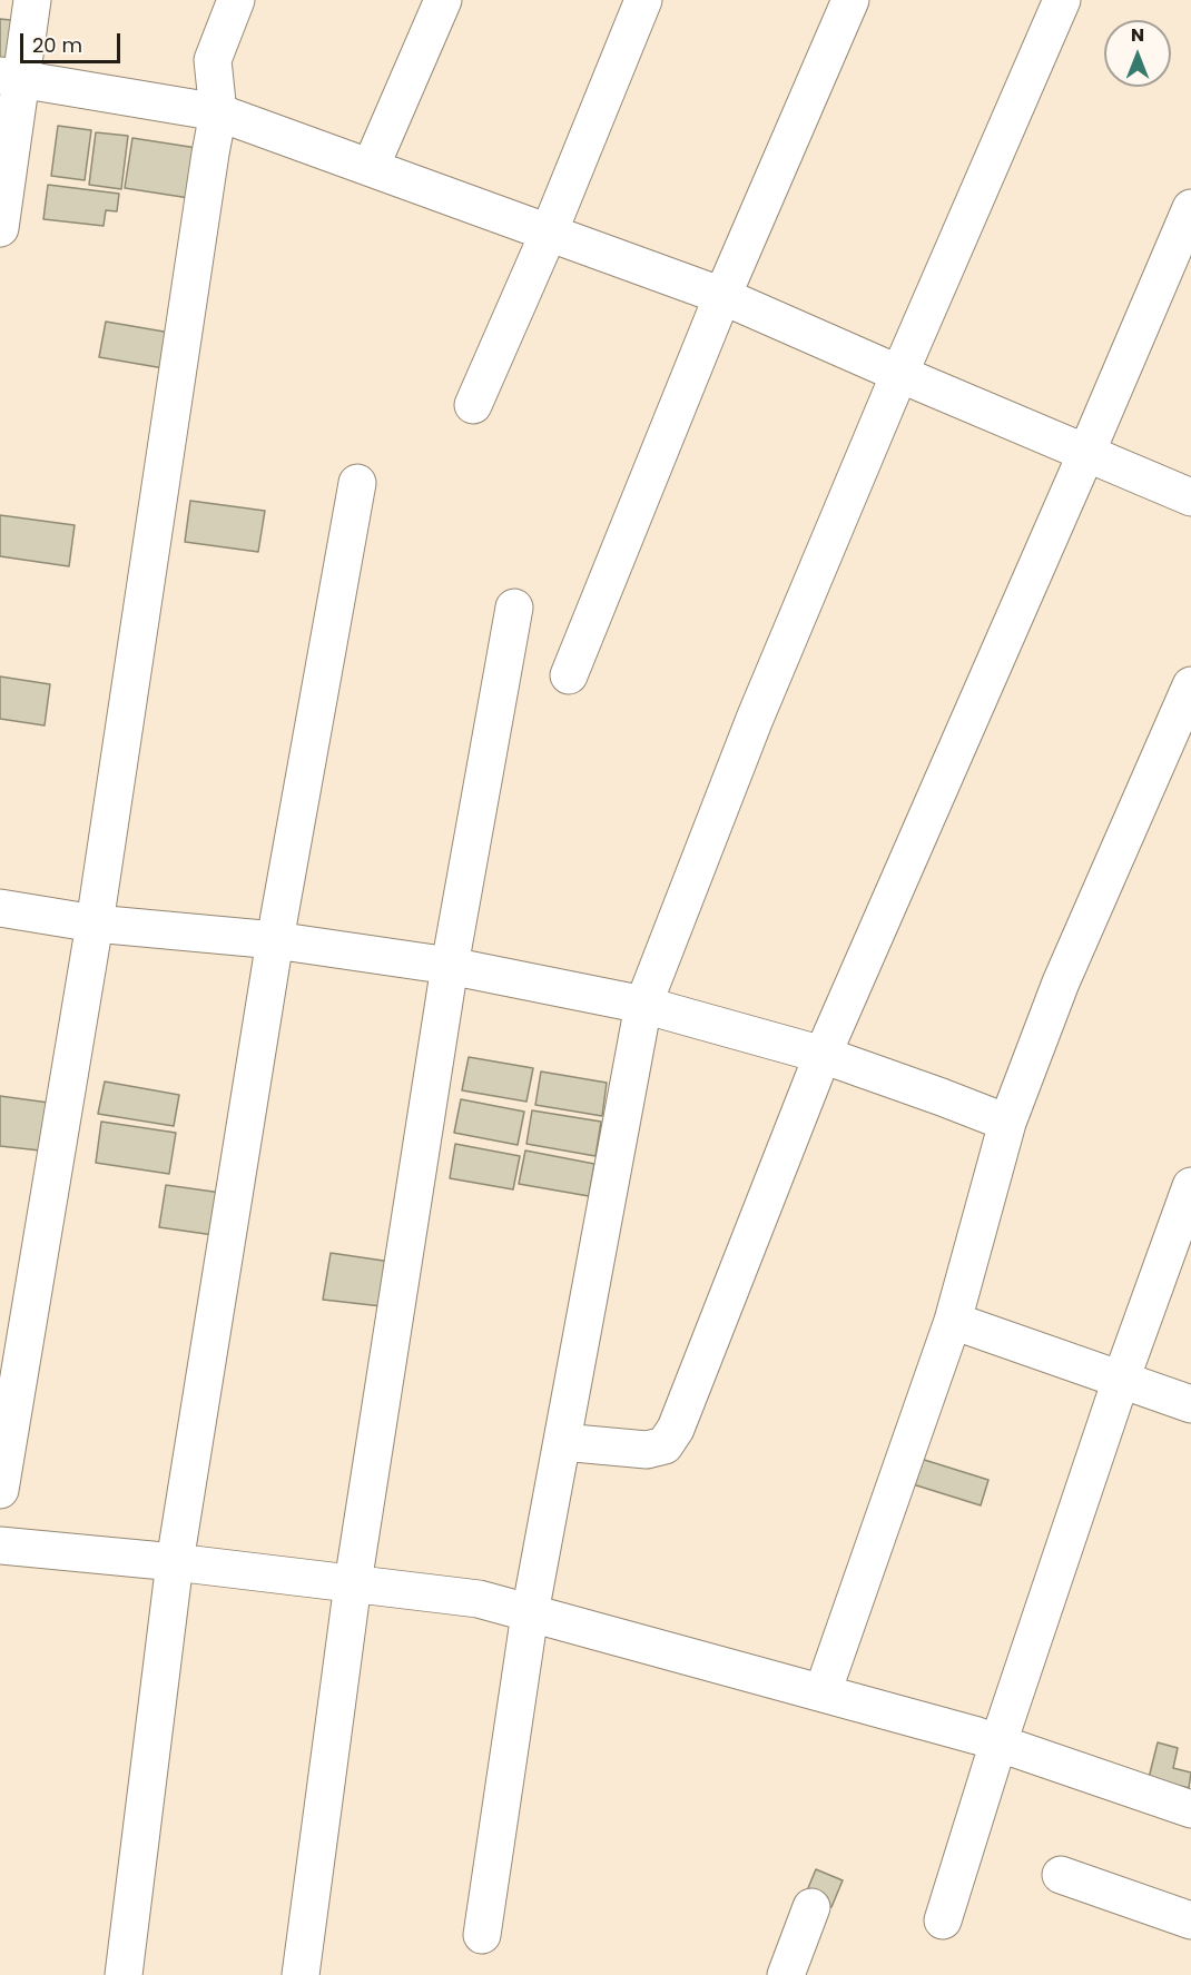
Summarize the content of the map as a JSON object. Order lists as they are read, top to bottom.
{
  "scale_bar": "20 m",
  "north": "top"
}
